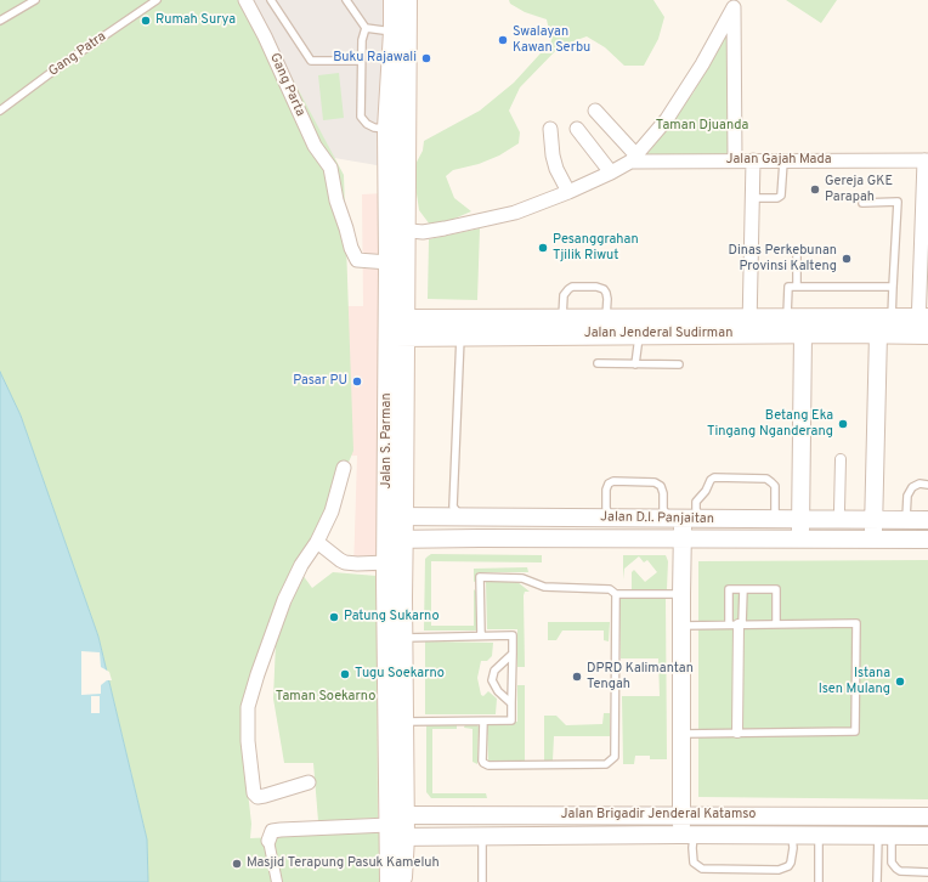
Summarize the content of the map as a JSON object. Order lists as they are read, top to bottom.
{
  "streets": {
    "main road": ["Jalan Jenderal Sudirman", "Jalan S. Parman"],
    "street": [
      "Gang Parta",
      "Jalan Gajah Mada",
      "Jalan D.I. Panjaitan",
      "Jalan Brigadir Jenderal Katamso"
    ],
    "lane": ["Gang Patra"]
  },
  "crossings": [
    ["Gang Parta", "Jalan S. Parman"],
    ["Jalan Jenderal Sudirman", "Jalan S. Parman"],
    ["Jalan S. Parman", "Jalan D.I. Panjaitan"],
    ["Jalan S. Parman", "Jalan Brigadir Jenderal Katamso"]
  ],
  "parks": ["Taman Djuanda", "Taman Soekarno"],
  "places": [
    "Rumah Surya",
    "Swalayan Kawan Serbu",
    "Buku Rajawali",
    "Gereja GKE Parapah",
    "Pesanggrahan Tjilik Riwut",
    "Dinas Perkebunan Provinsi Kalteng",
    "Pasar PU",
    "Betang Eka Tingang Nganderang",
    "Patung Sukarno",
    "Tugu Soekarno",
    "DPRD Kalimantan Tengah",
    "Istana Isen Mulang",
    "Masjid Terapung Pasuk Kameluh"
  ]
}
